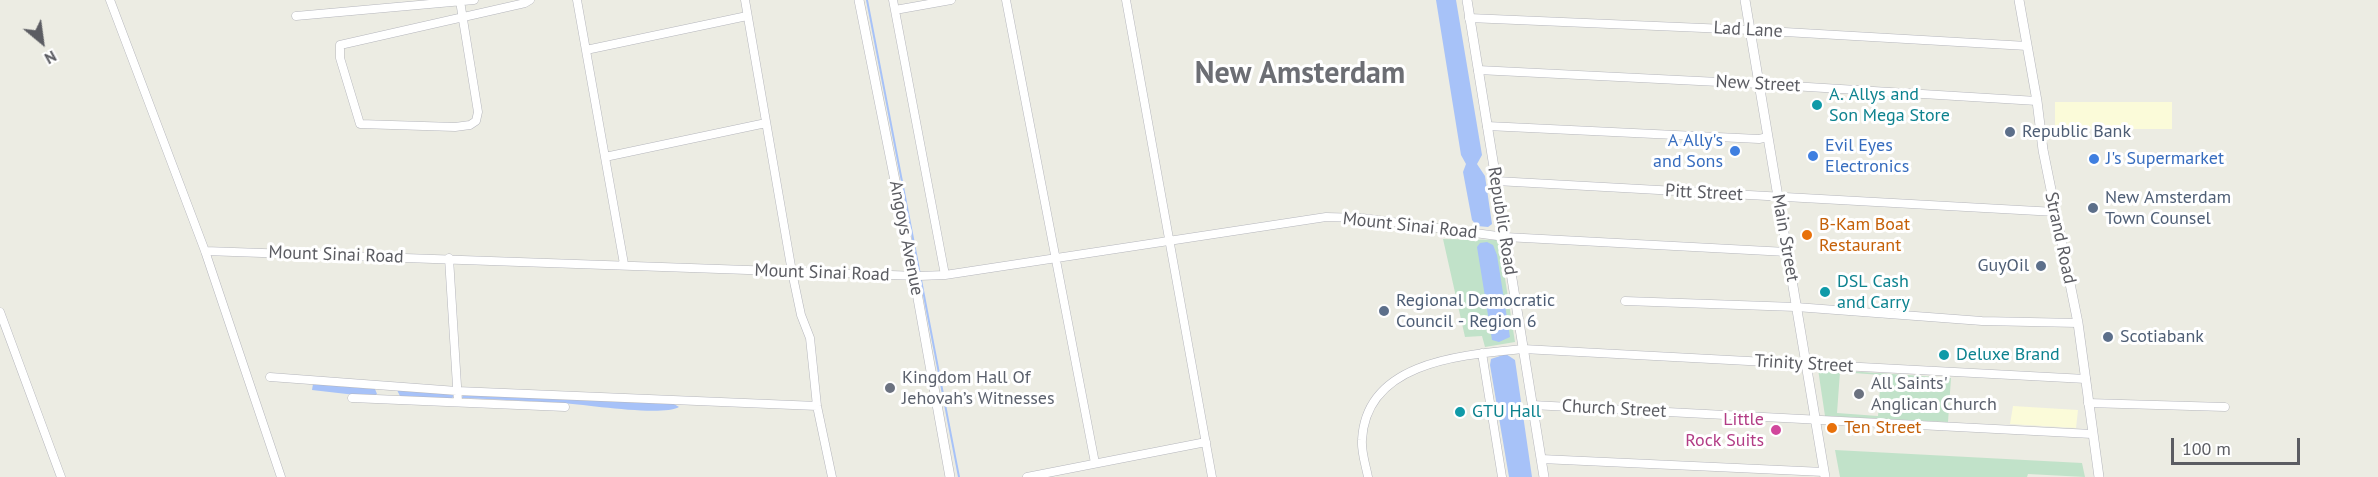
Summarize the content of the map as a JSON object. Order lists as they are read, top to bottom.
{
  "streets": {
    "street": [
      "Lad Lane",
      "New Street",
      "Pitt Street",
      "Republic Road",
      "Mount Sinai Road",
      "Angoys Avenue",
      "Main Street",
      "Strand Road",
      "Trinity Street",
      "Church Street"
    ]
  },
  "crossings": [
    ["Lad Lane", "Republic Road"],
    ["Lad Lane", "Main Street"],
    ["Lad Lane", "Strand Road"],
    ["New Street", "Republic Road"],
    ["New Street", "Main Street"],
    ["New Street", "Strand Road"],
    ["Pitt Street", "Republic Road"],
    ["Pitt Street", "Main Street"],
    ["Pitt Street", "Strand Road"],
    ["Republic Road", "Mount Sinai Road"],
    ["Republic Road", "Trinity Street"],
    ["Republic Road", "Church Street"],
    ["Mount Sinai Road", "Angoys Avenue"],
    ["Mount Sinai Road", "Main Street"],
    ["Main Street", "Trinity Street"],
    ["Main Street", "Church Street"],
    ["Strand Road", "Trinity Street"],
    ["Strand Road", "Church Street"]
  ],
  "districts": ["New Amsterdam"],
  "places": [
    "A. Allys and Son Mega Store",
    "Republic Bank",
    "A Ally's and Sons",
    "Evil Eyes Electronics",
    "J's Supermarket",
    "New Amsterdam Town Counsel",
    "B-Kam Boat Restaurant",
    "GuyOil",
    "DSL Cash and Carry",
    "Regional Democratic Council - Region 6",
    "Scotiabank",
    "Deluxe Brand",
    "Kingdom Hall Of Jehovah’s Witnesses",
    "All Saints' Anglican Church",
    "GTU Hall",
    "Ten Street",
    "Little Rock Suits"
  ],
  "scale_bar": "100 m",
  "north": "bottom right"
}
